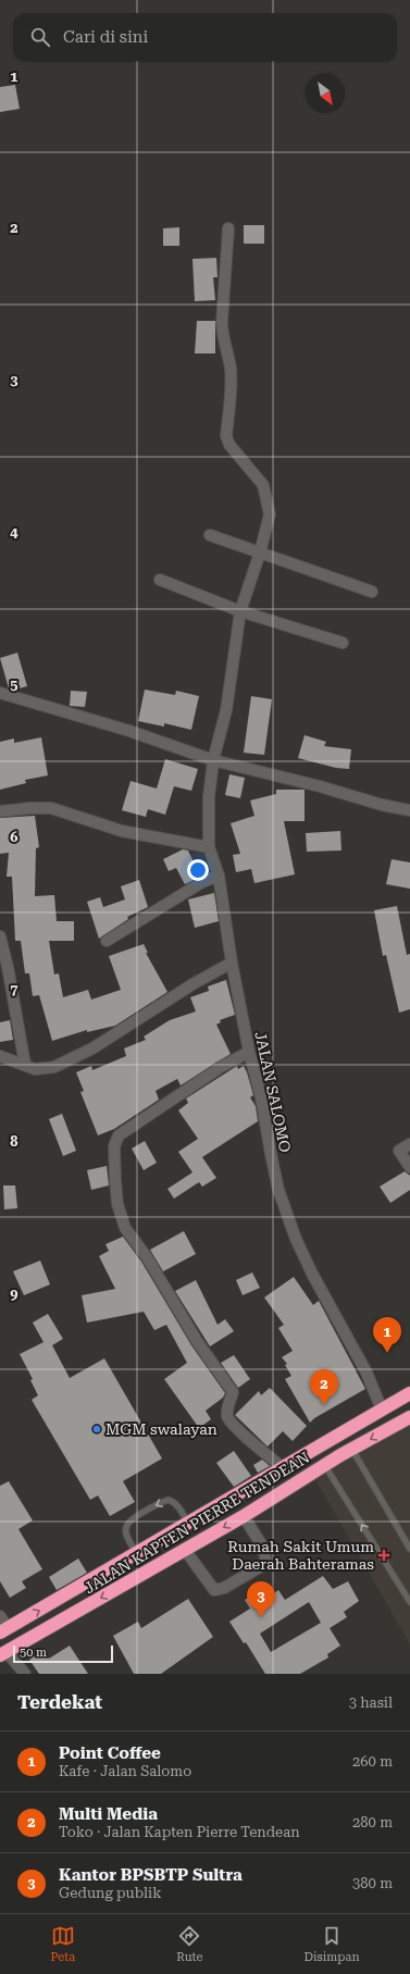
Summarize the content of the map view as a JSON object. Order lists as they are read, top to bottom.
{
  "streets": {
    "highway": ["JALAN KAPTEN PIERRE TENDEAN"],
    "street": ["JALAN SALOMO"]
  },
  "crossings": [
    ["JALAN SALOMO", "JALAN KAPTEN PIERRE TENDEAN"]
  ],
  "places": {
    "other": ["MGM swalayan"],
    "health": ["Rumah Sakit Umum Daerah Bahteramas"]
  },
  "scale_bar": "50 m",
  "north": "bottom right",
  "page": {
    "search": "Cari di sini",
    "pins": ["1", "2", "3"],
    "scale": "50 m",
    "heading": ["Terdekat", "3 hasil"],
    "list": [
      {
        "mark": "1",
        "name": "Point Coffee",
        "note": "Kafe · Jalan Salomo",
        "value": "260 m"
      },
      {
        "mark": "2",
        "name": "Multi Media",
        "note": "Toko · Jalan Kapten Pierre Tendean",
        "value": "280 m"
      },
      {
        "mark": "3",
        "name": "Kantor BPSBTP Sultra",
        "note": "Gedung publik",
        "value": "380 m"
      }
    ],
    "nav": ["Peta", "Rute", "Disimpan"]
  },
  "grid": {
    "rows": [
      "1",
      "2",
      "3",
      "4",
      "5",
      "6",
      "7",
      "8",
      "9"
    ]
  }
}
